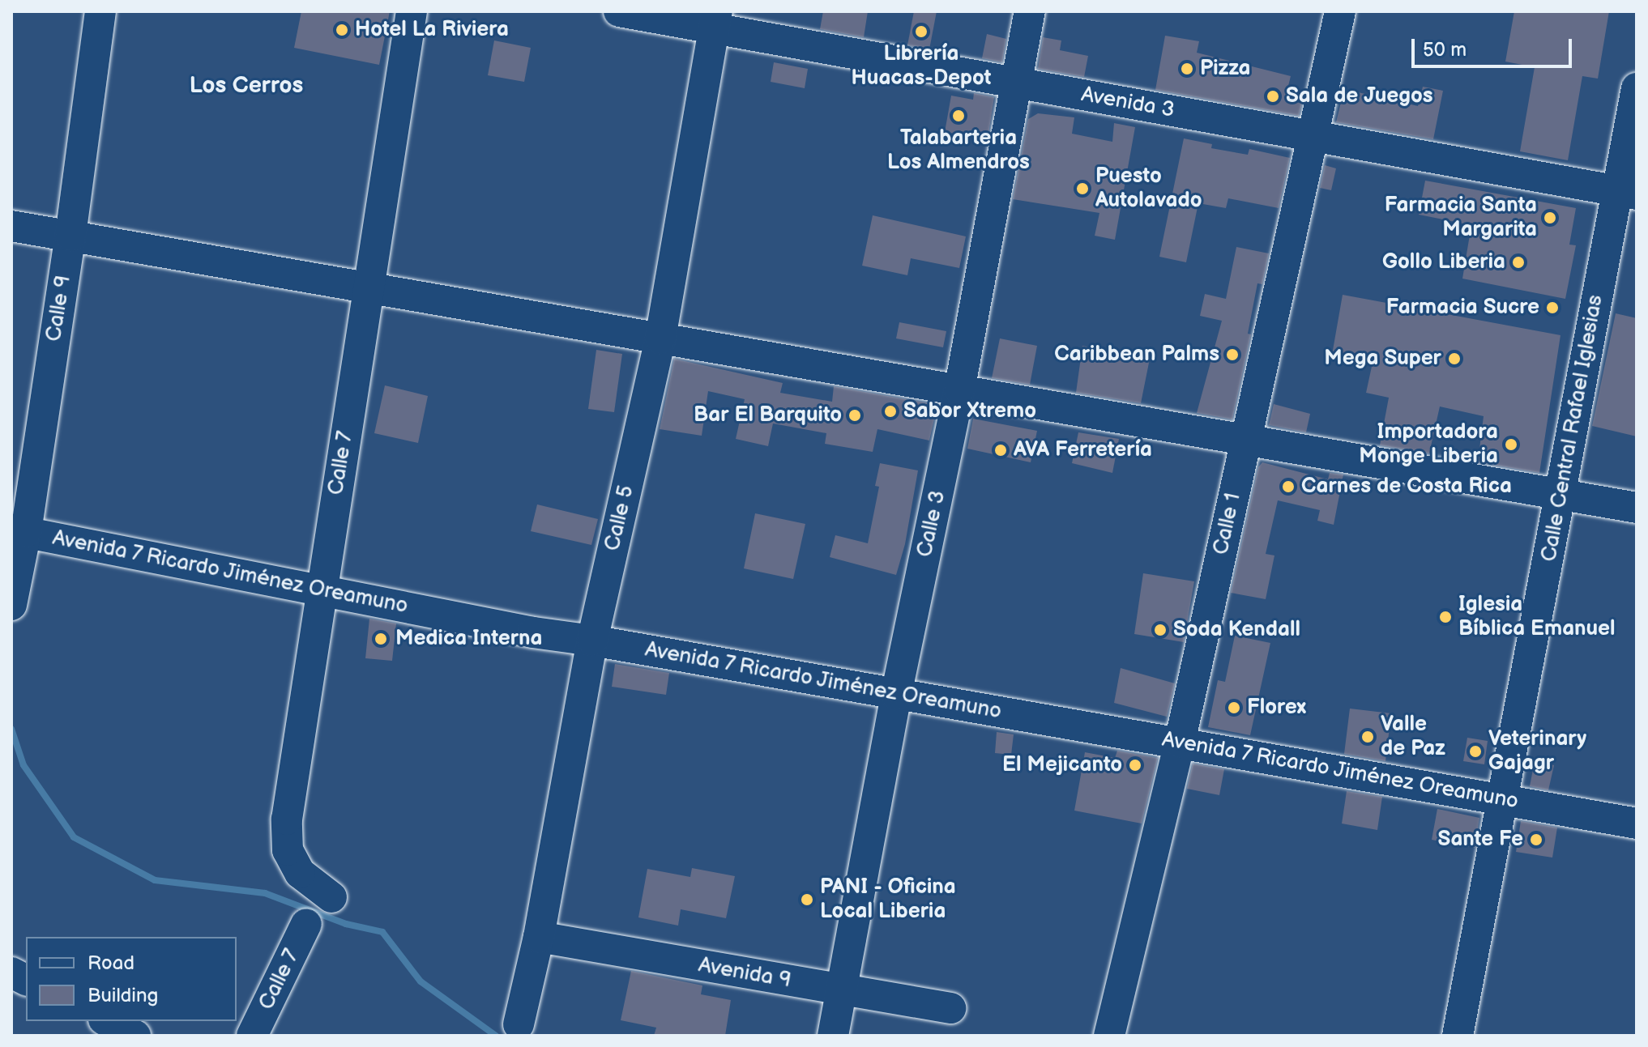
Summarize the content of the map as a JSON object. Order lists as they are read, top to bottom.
{
  "streets": {
    "street": [
      "Avenida 3",
      "Calle 9",
      "Calle Central Rafael Iglesias",
      "Calle 7",
      "Calle 5",
      "Calle 3",
      "Calle 1",
      "Avenida 7 Ricardo Jiménez Oreamuno",
      "Avenida 9"
    ]
  },
  "crossings": [
    ["Avenida 3", "Calle Central Rafael Iglesias"],
    ["Avenida 3", "Calle 5"],
    ["Avenida 3", "Calle 3"],
    ["Avenida 3", "Calle 1"],
    ["Calle 9", "Avenida 7 Ricardo Jiménez Oreamuno"],
    ["Calle Central Rafael Iglesias", "Avenida 7 Ricardo Jiménez Oreamuno"],
    ["Calle 7", "Avenida 7 Ricardo Jiménez Oreamuno"],
    ["Calle 5", "Avenida 7 Ricardo Jiménez Oreamuno"],
    ["Calle 5", "Avenida 9"],
    ["Calle 3", "Avenida 7 Ricardo Jiménez Oreamuno"],
    ["Calle 3", "Avenida 9"],
    ["Calle 1", "Avenida 7 Ricardo Jiménez Oreamuno"]
  ],
  "districts": ["Los Cerros"],
  "places": [
    "Hotel La Riviera",
    "Librería Huacas-Depot",
    "Pizza",
    "Sala de Juegos",
    "Talabarteria Los Almendros",
    "Puesto Autolavado",
    "Farmacia Santa Margarita",
    "Gollo Liberia",
    "Farmacia Sucre",
    "Caribbean Palms",
    "Mega Super",
    "Sabor Xtremo",
    "Bar El Barquito",
    "Importadora Monge Liberia",
    "AVA Ferretería",
    "Carnes de Costa Rica",
    "Iglesia Bíblica Emanuel",
    "Soda Kendall",
    "Medica Interna",
    "Florex",
    "Valle de Paz",
    "Veterinary Gajagr",
    "El Mejicanto",
    "Sante Fe",
    "PANI - Oficina Local Liberia"
  ],
  "legend": ["Road", "Building"],
  "scale_bar": "50 m"
}
